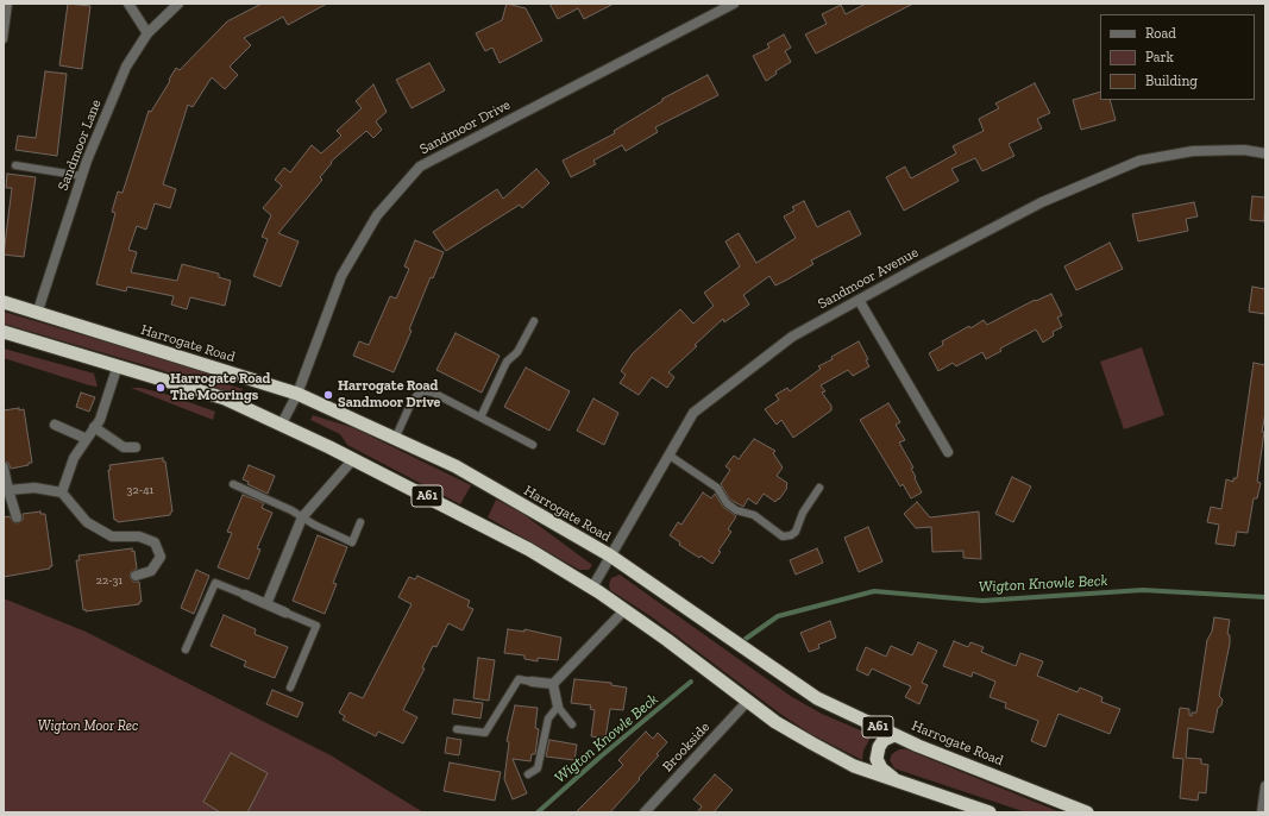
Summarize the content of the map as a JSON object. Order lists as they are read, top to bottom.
{
  "streets": {
    "highway": ["Harrogate Road", "A61"],
    "street": [
      "Sandmoor Drive",
      "Sandmoor Lane",
      "Sandmoor Avenue",
      "Brookside"
    ]
  },
  "crossings": [
    ["Sandmoor Drive", "Harrogate Road"],
    ["Sandmoor Drive", "A61"],
    ["Sandmoor Lane", "Harrogate Road"],
    ["Sandmoor Avenue", "Harrogate Road"],
    ["Sandmoor Avenue", "A61"],
    ["Harrogate Road", "A61"],
    ["A61", "Brookside"]
  ],
  "water": ["Wigton Knowle Beck"],
  "parks": ["Wigton Moor Rec"],
  "places": ["Harrogate Road The Moorings", "Harrogate Road Sandmoor Drive"],
  "house_numbers": ["32-41", "22-31"],
  "legend": ["Road", "Park", "Building"]
}
